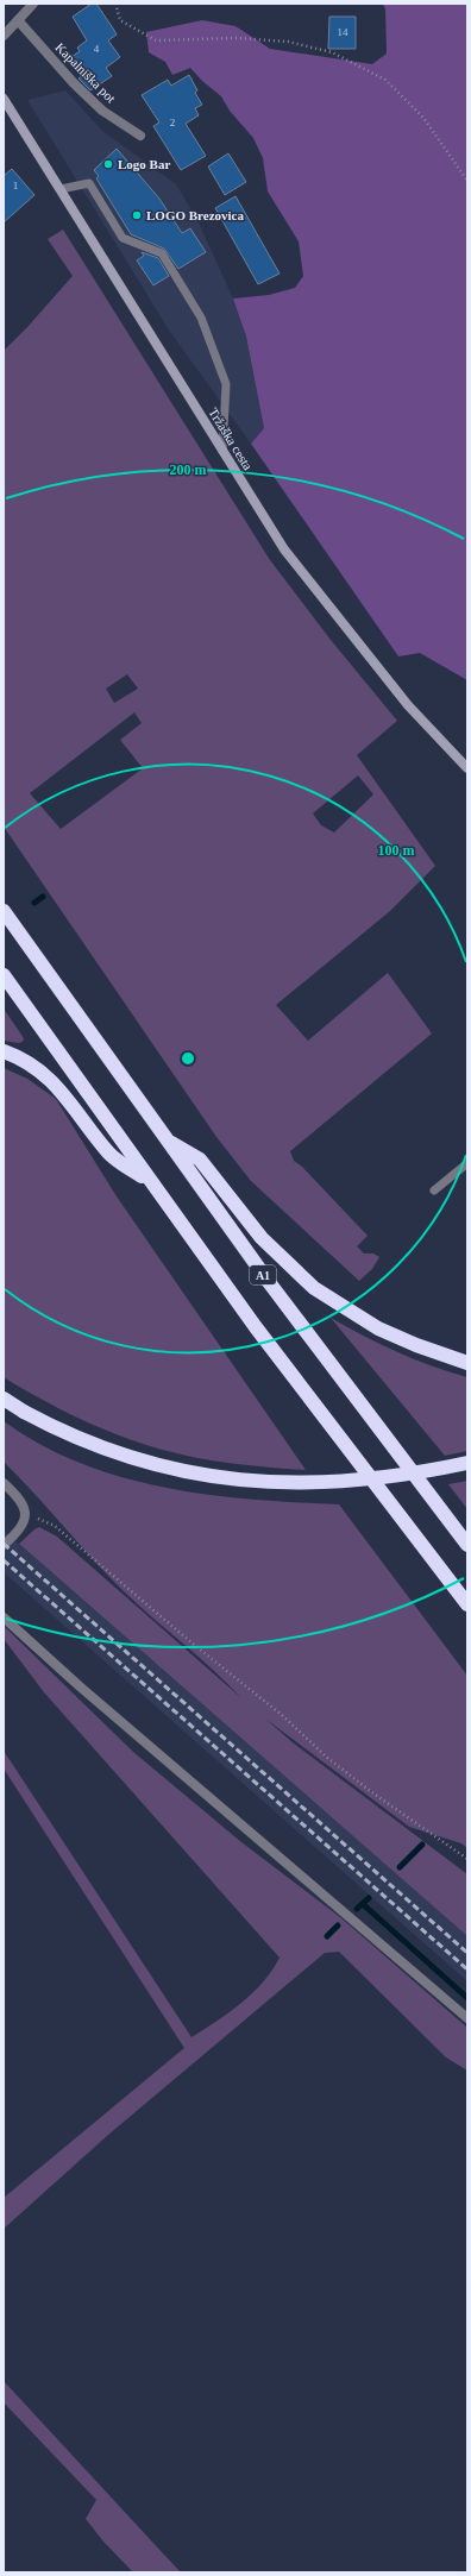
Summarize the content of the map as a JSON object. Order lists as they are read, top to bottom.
{
  "streets": {
    "highway": ["A1"],
    "main road": ["Tržaška cesta"],
    "street": ["Kapalniška pot"]
  },
  "places": ["Logo Bar", "LOGO Brezovica"],
  "house_numbers": [
    "14",
    "4",
    "2",
    "1"
  ],
  "rings": ["200 m", "100 m"]
}
